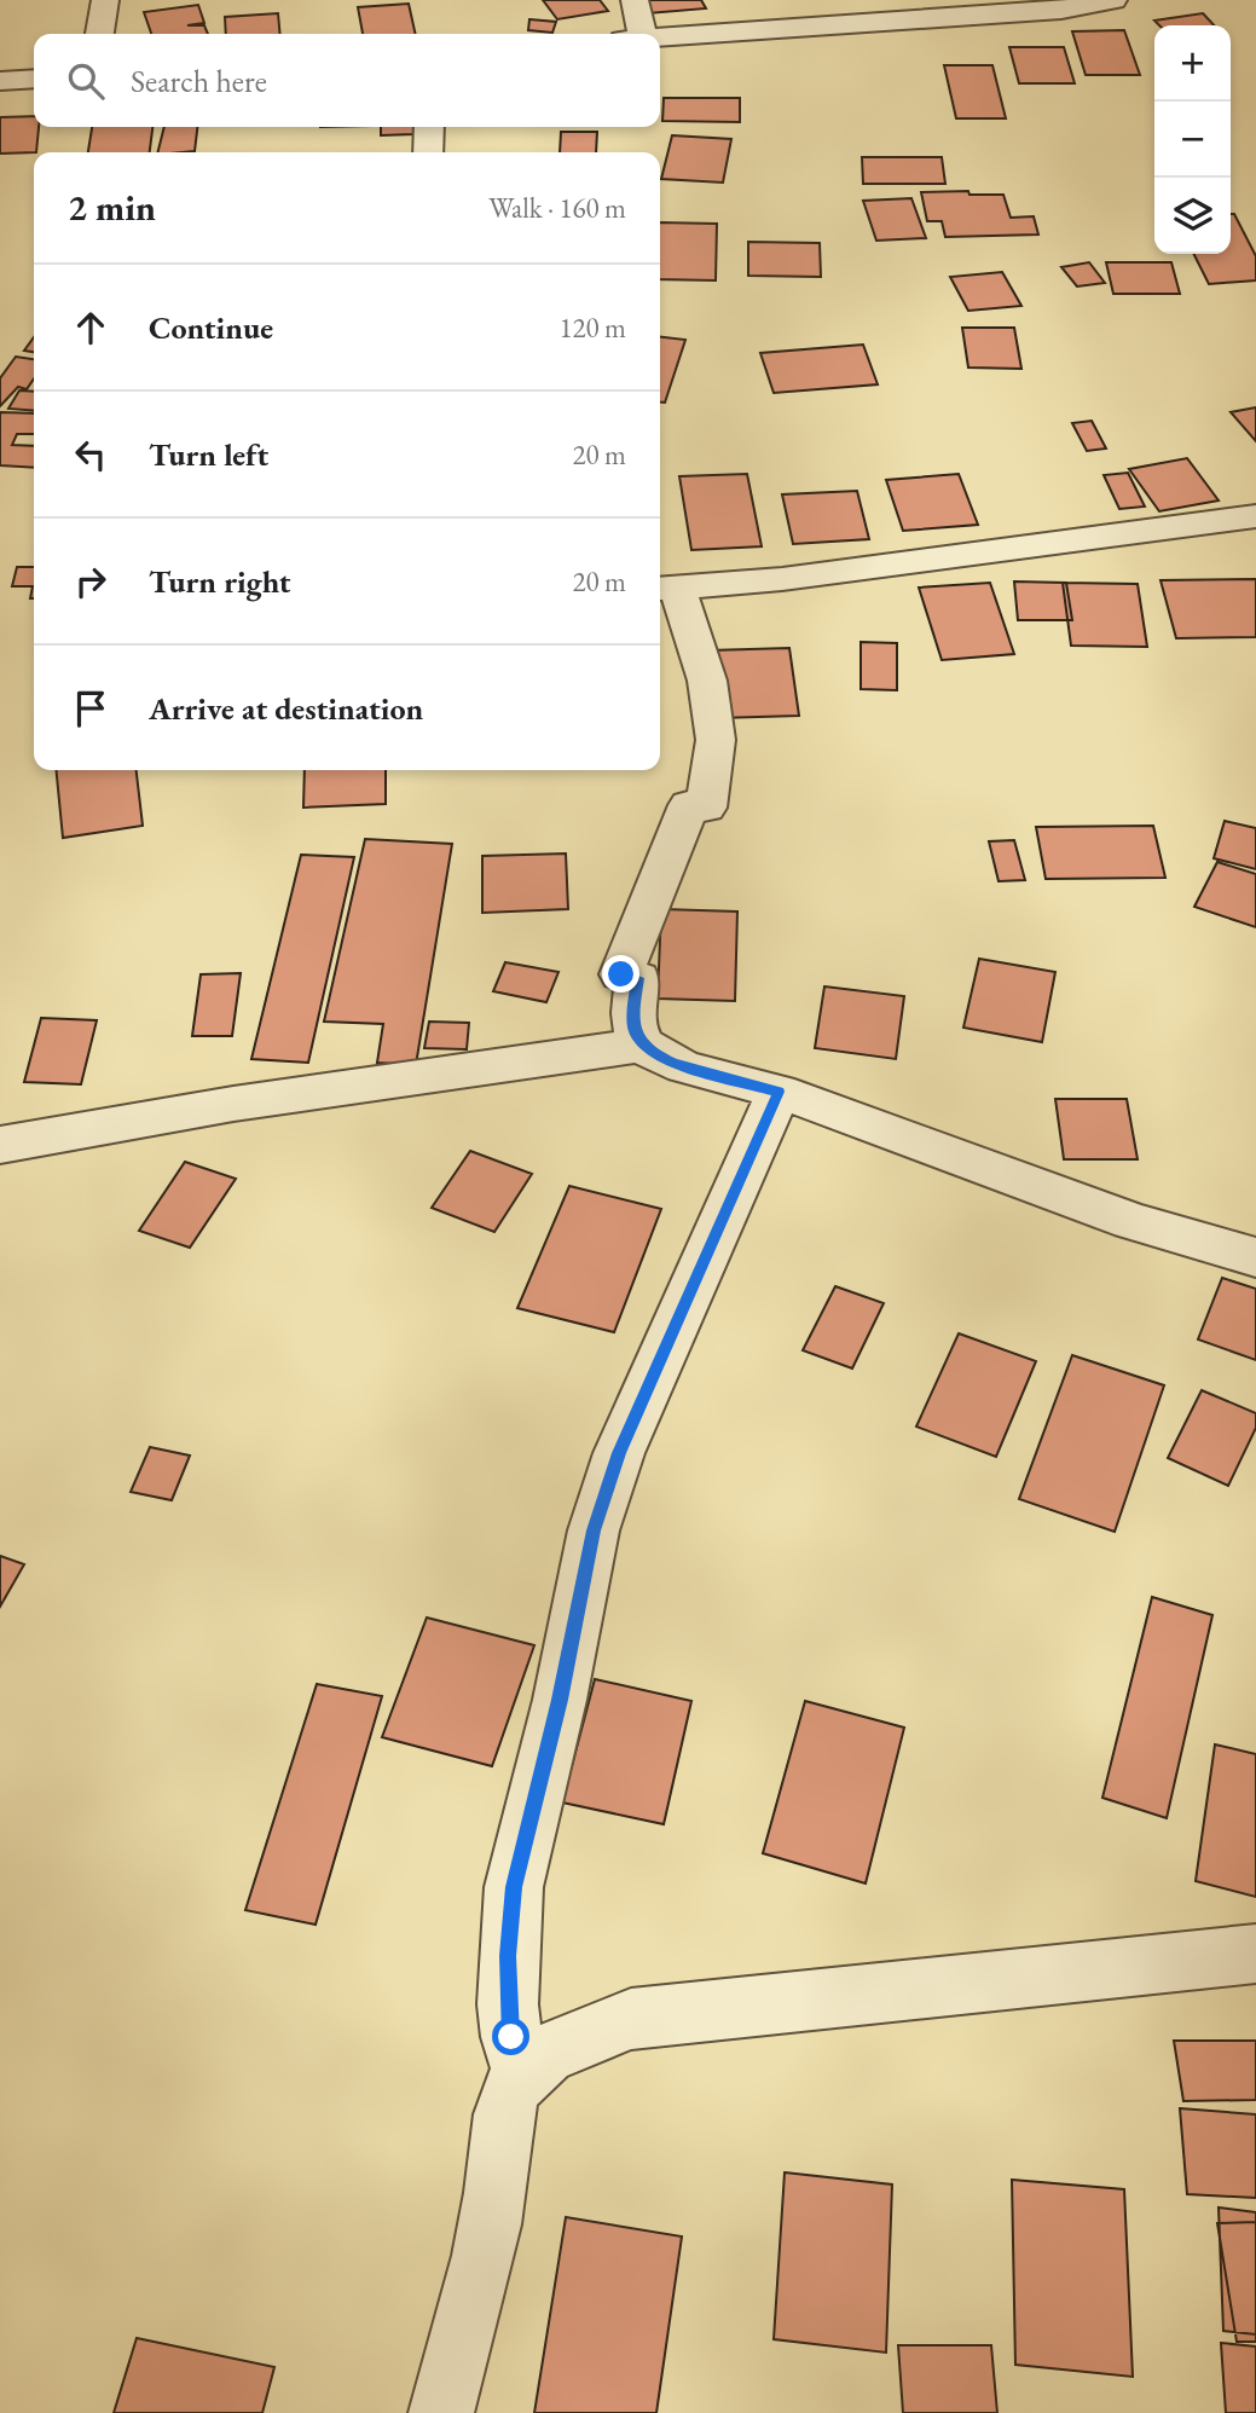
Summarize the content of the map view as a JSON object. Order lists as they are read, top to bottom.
{
  "page": {
    "map_buttons": ["+", "−"],
    "search": "Search here",
    "heading": ["2 min", "Walk · 160 m"],
    "list": [
      ["Continue", "120 m"],
      ["Turn left", "20 m"],
      ["Turn right", "20 m"],
      "Arrive at destination"
    ]
  }
}
